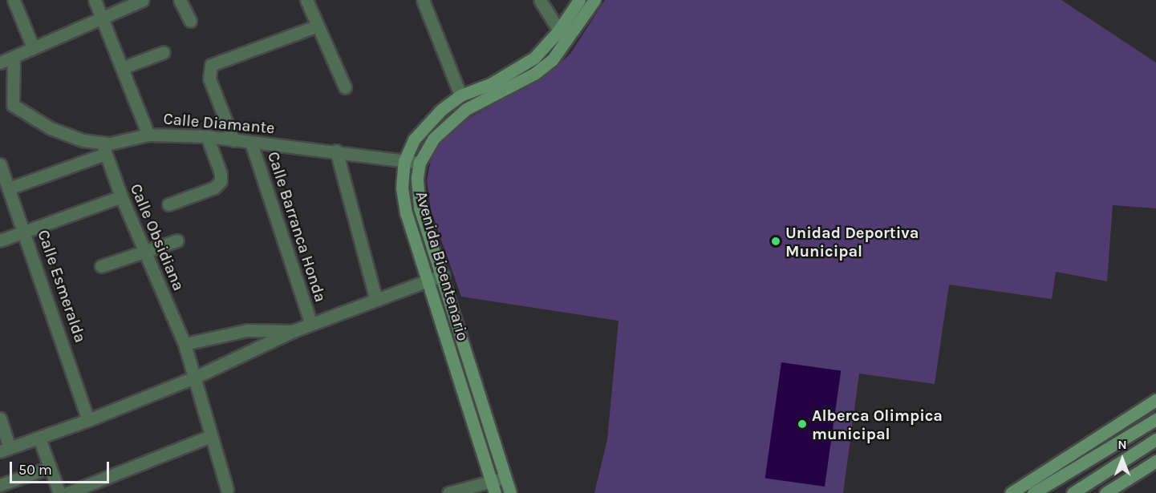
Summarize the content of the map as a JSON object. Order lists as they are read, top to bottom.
{
  "streets": {
    "main road": ["Avenida Bicentenario"],
    "street": [
      "Calle Diamante",
      "Calle Barranca Honda",
      "Calle Obsidiana",
      "Calle Esmeralda"
    ]
  },
  "crossings": [
    ["Calle Diamante", "Calle Barranca Honda"],
    ["Calle Diamante", "Calle Obsidiana"],
    ["Calle Diamante", "Avenida Bicentenario"],
    ["Calle Diamante", "Calle Esmeralda"]
  ],
  "places": ["Unidad Deportiva Municipal", "Alberca Olimpica municipal"],
  "scale_bar": "50 m",
  "north": "top"
}
